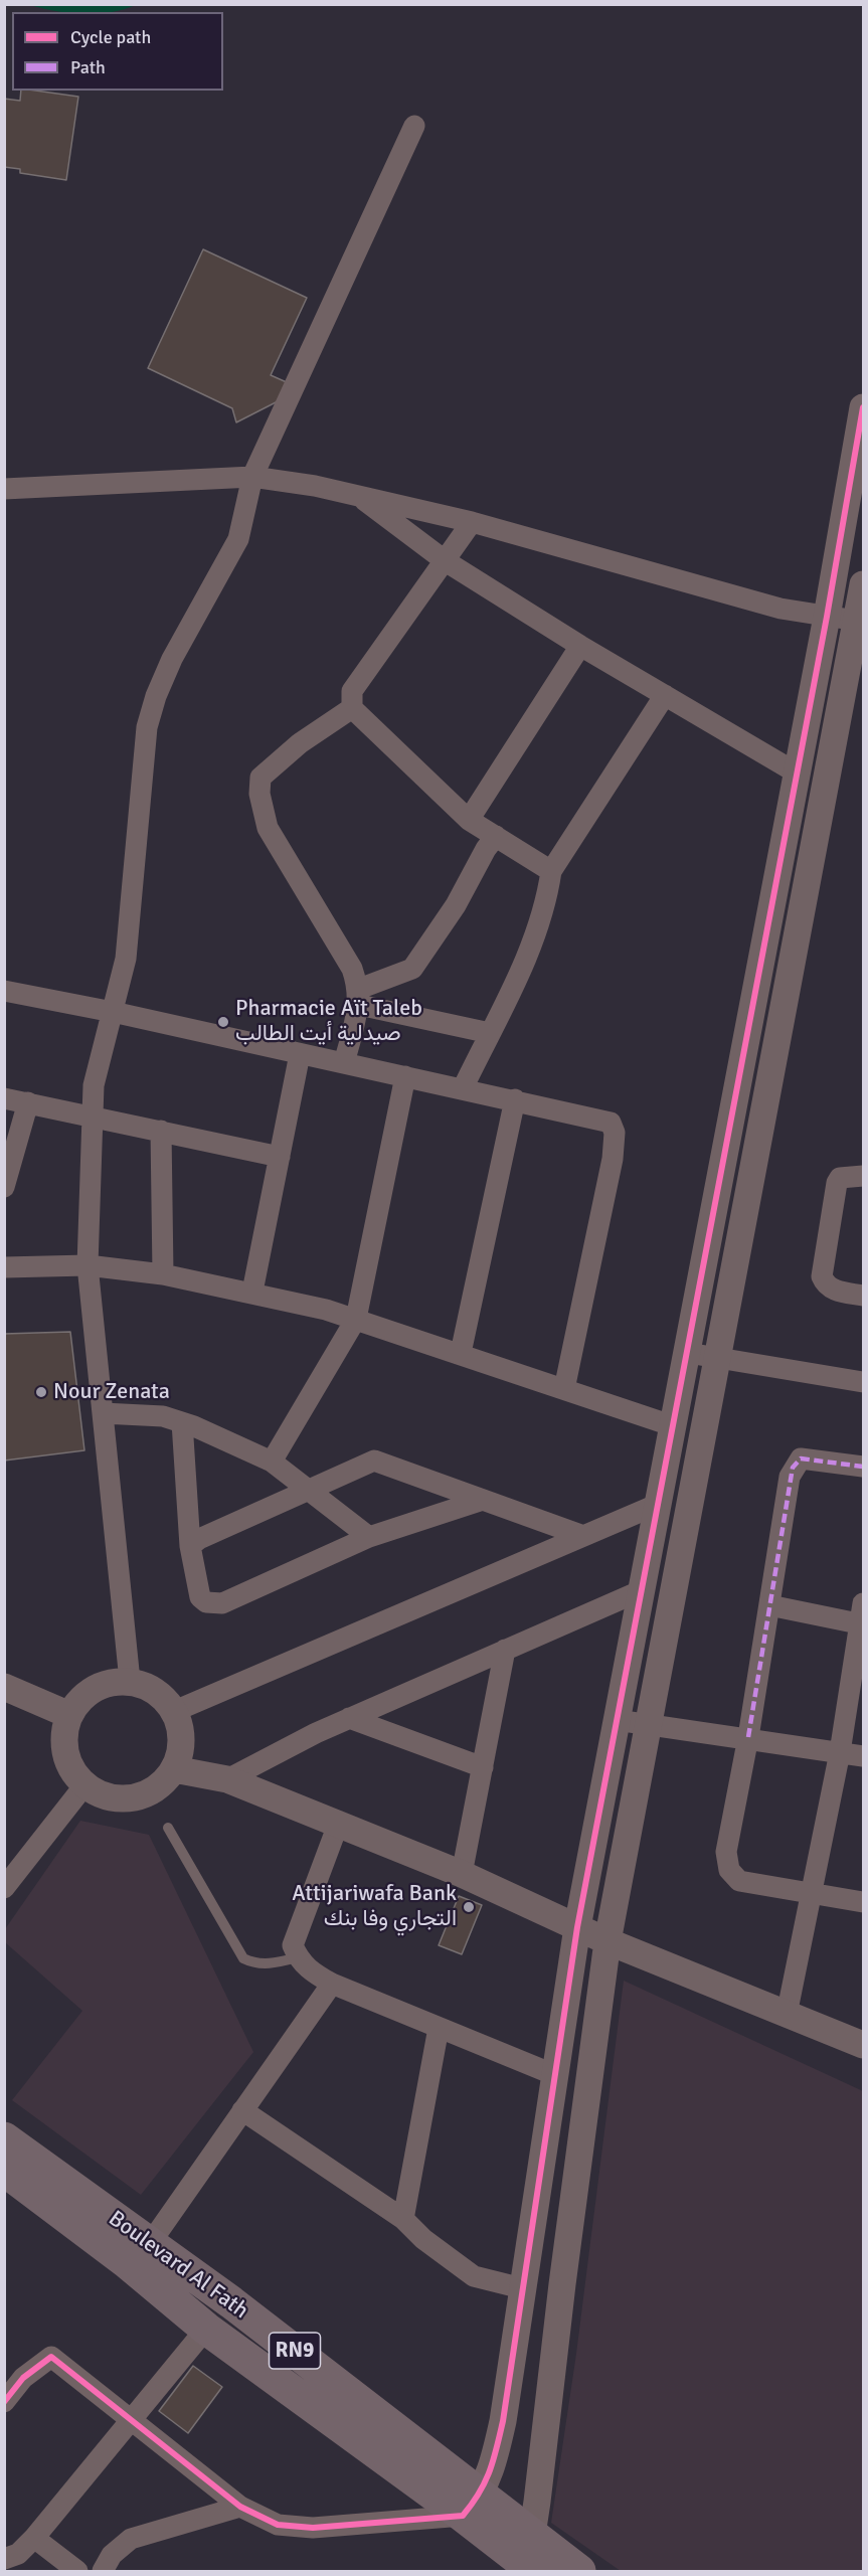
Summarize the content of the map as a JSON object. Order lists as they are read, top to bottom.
{
  "streets": {
    "highway": ["Boulevard Al Fath", "RN9"]
  },
  "places": ["Pharmacie Aït Taleb صيدلية أيت الطالب", "Nour Zenata", "Attijariwafa Bank التجاري وفا بنك"],
  "legend": ["Cycle path", "Path"]
}
